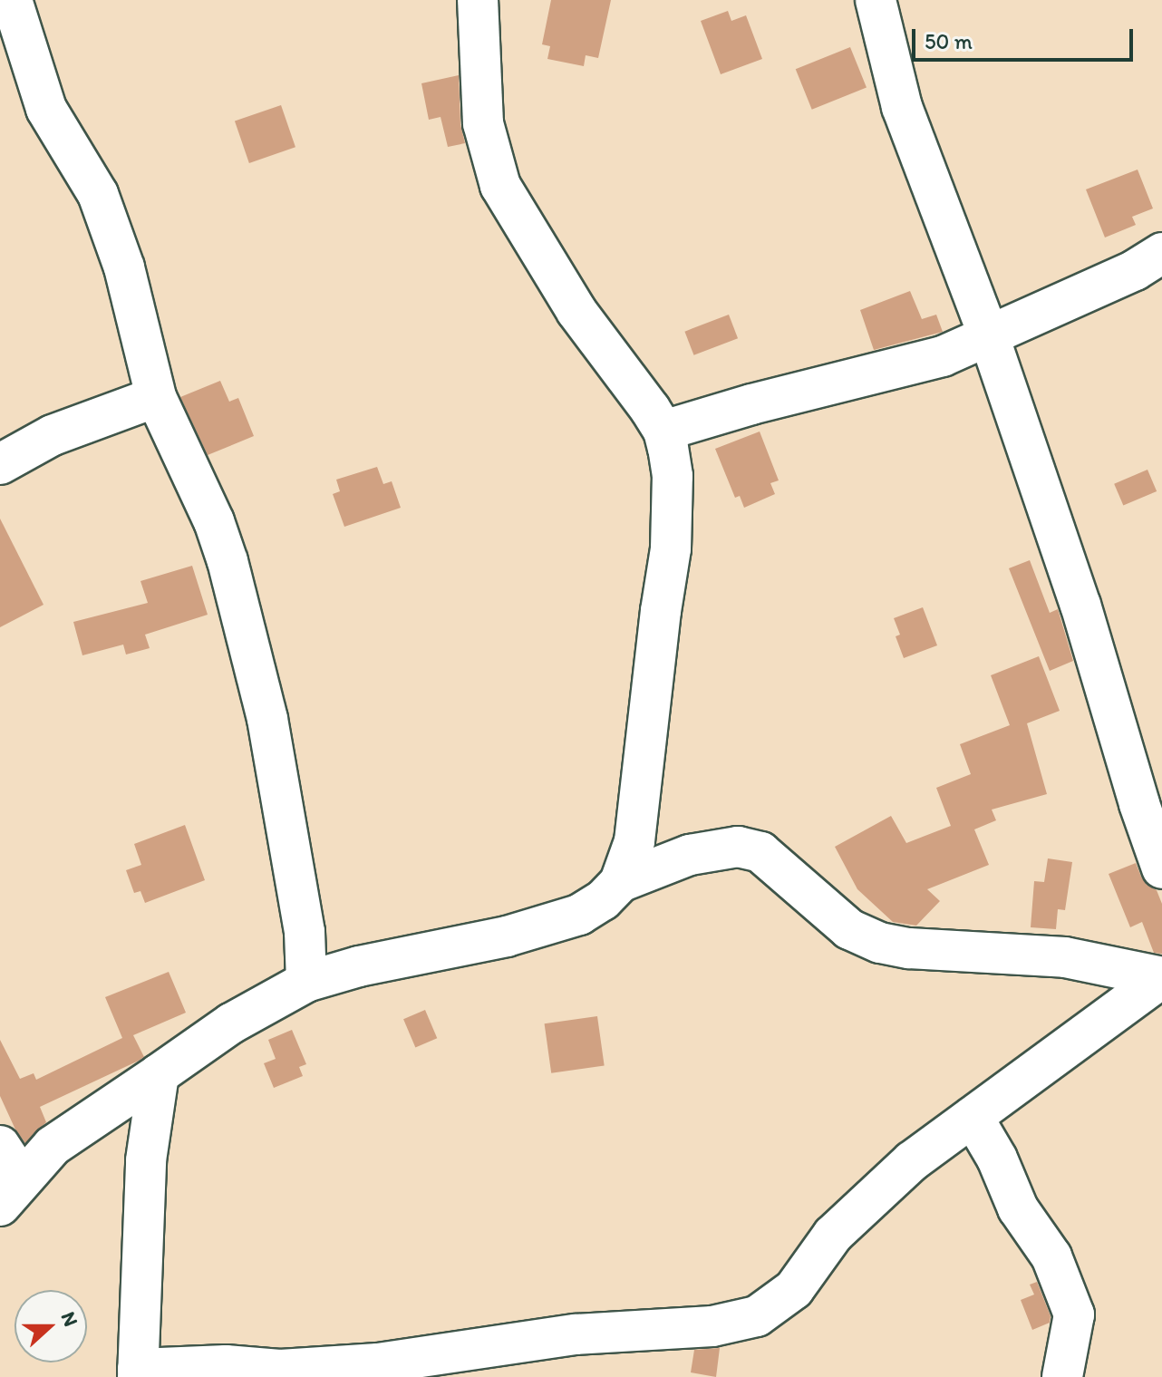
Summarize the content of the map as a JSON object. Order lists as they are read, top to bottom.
{
  "scale_bar": "50 m",
  "north": "right"
}
